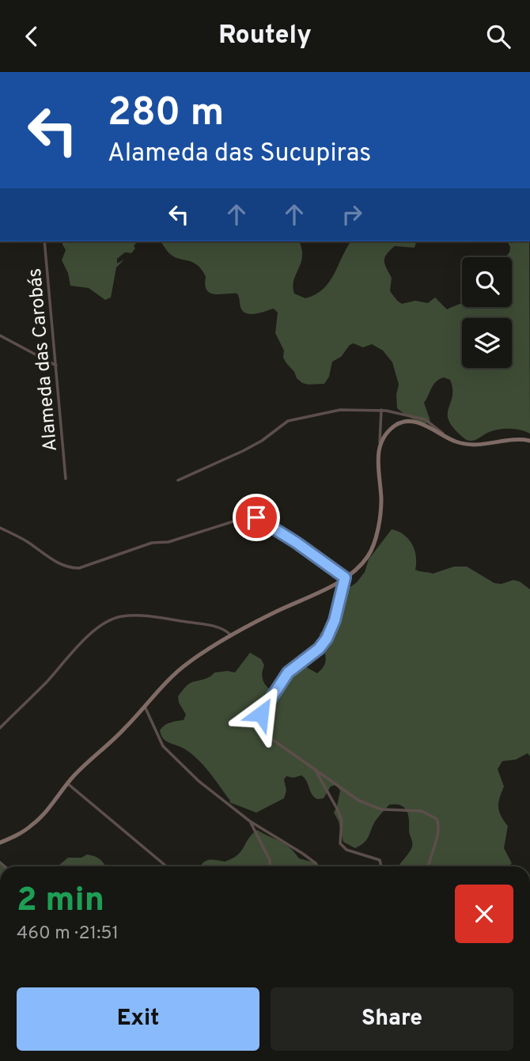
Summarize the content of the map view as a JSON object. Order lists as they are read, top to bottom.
{
  "streets": {
    "street": ["Alameda das Carobás"]
  },
  "page": {
    "header": "Routely",
    "turn": ["280 m", "Alameda das Sucupiras"],
    "heading": ["2 min", "460 m · 21:51"],
    "buttons": ["Exit", "Share"]
  }
}
